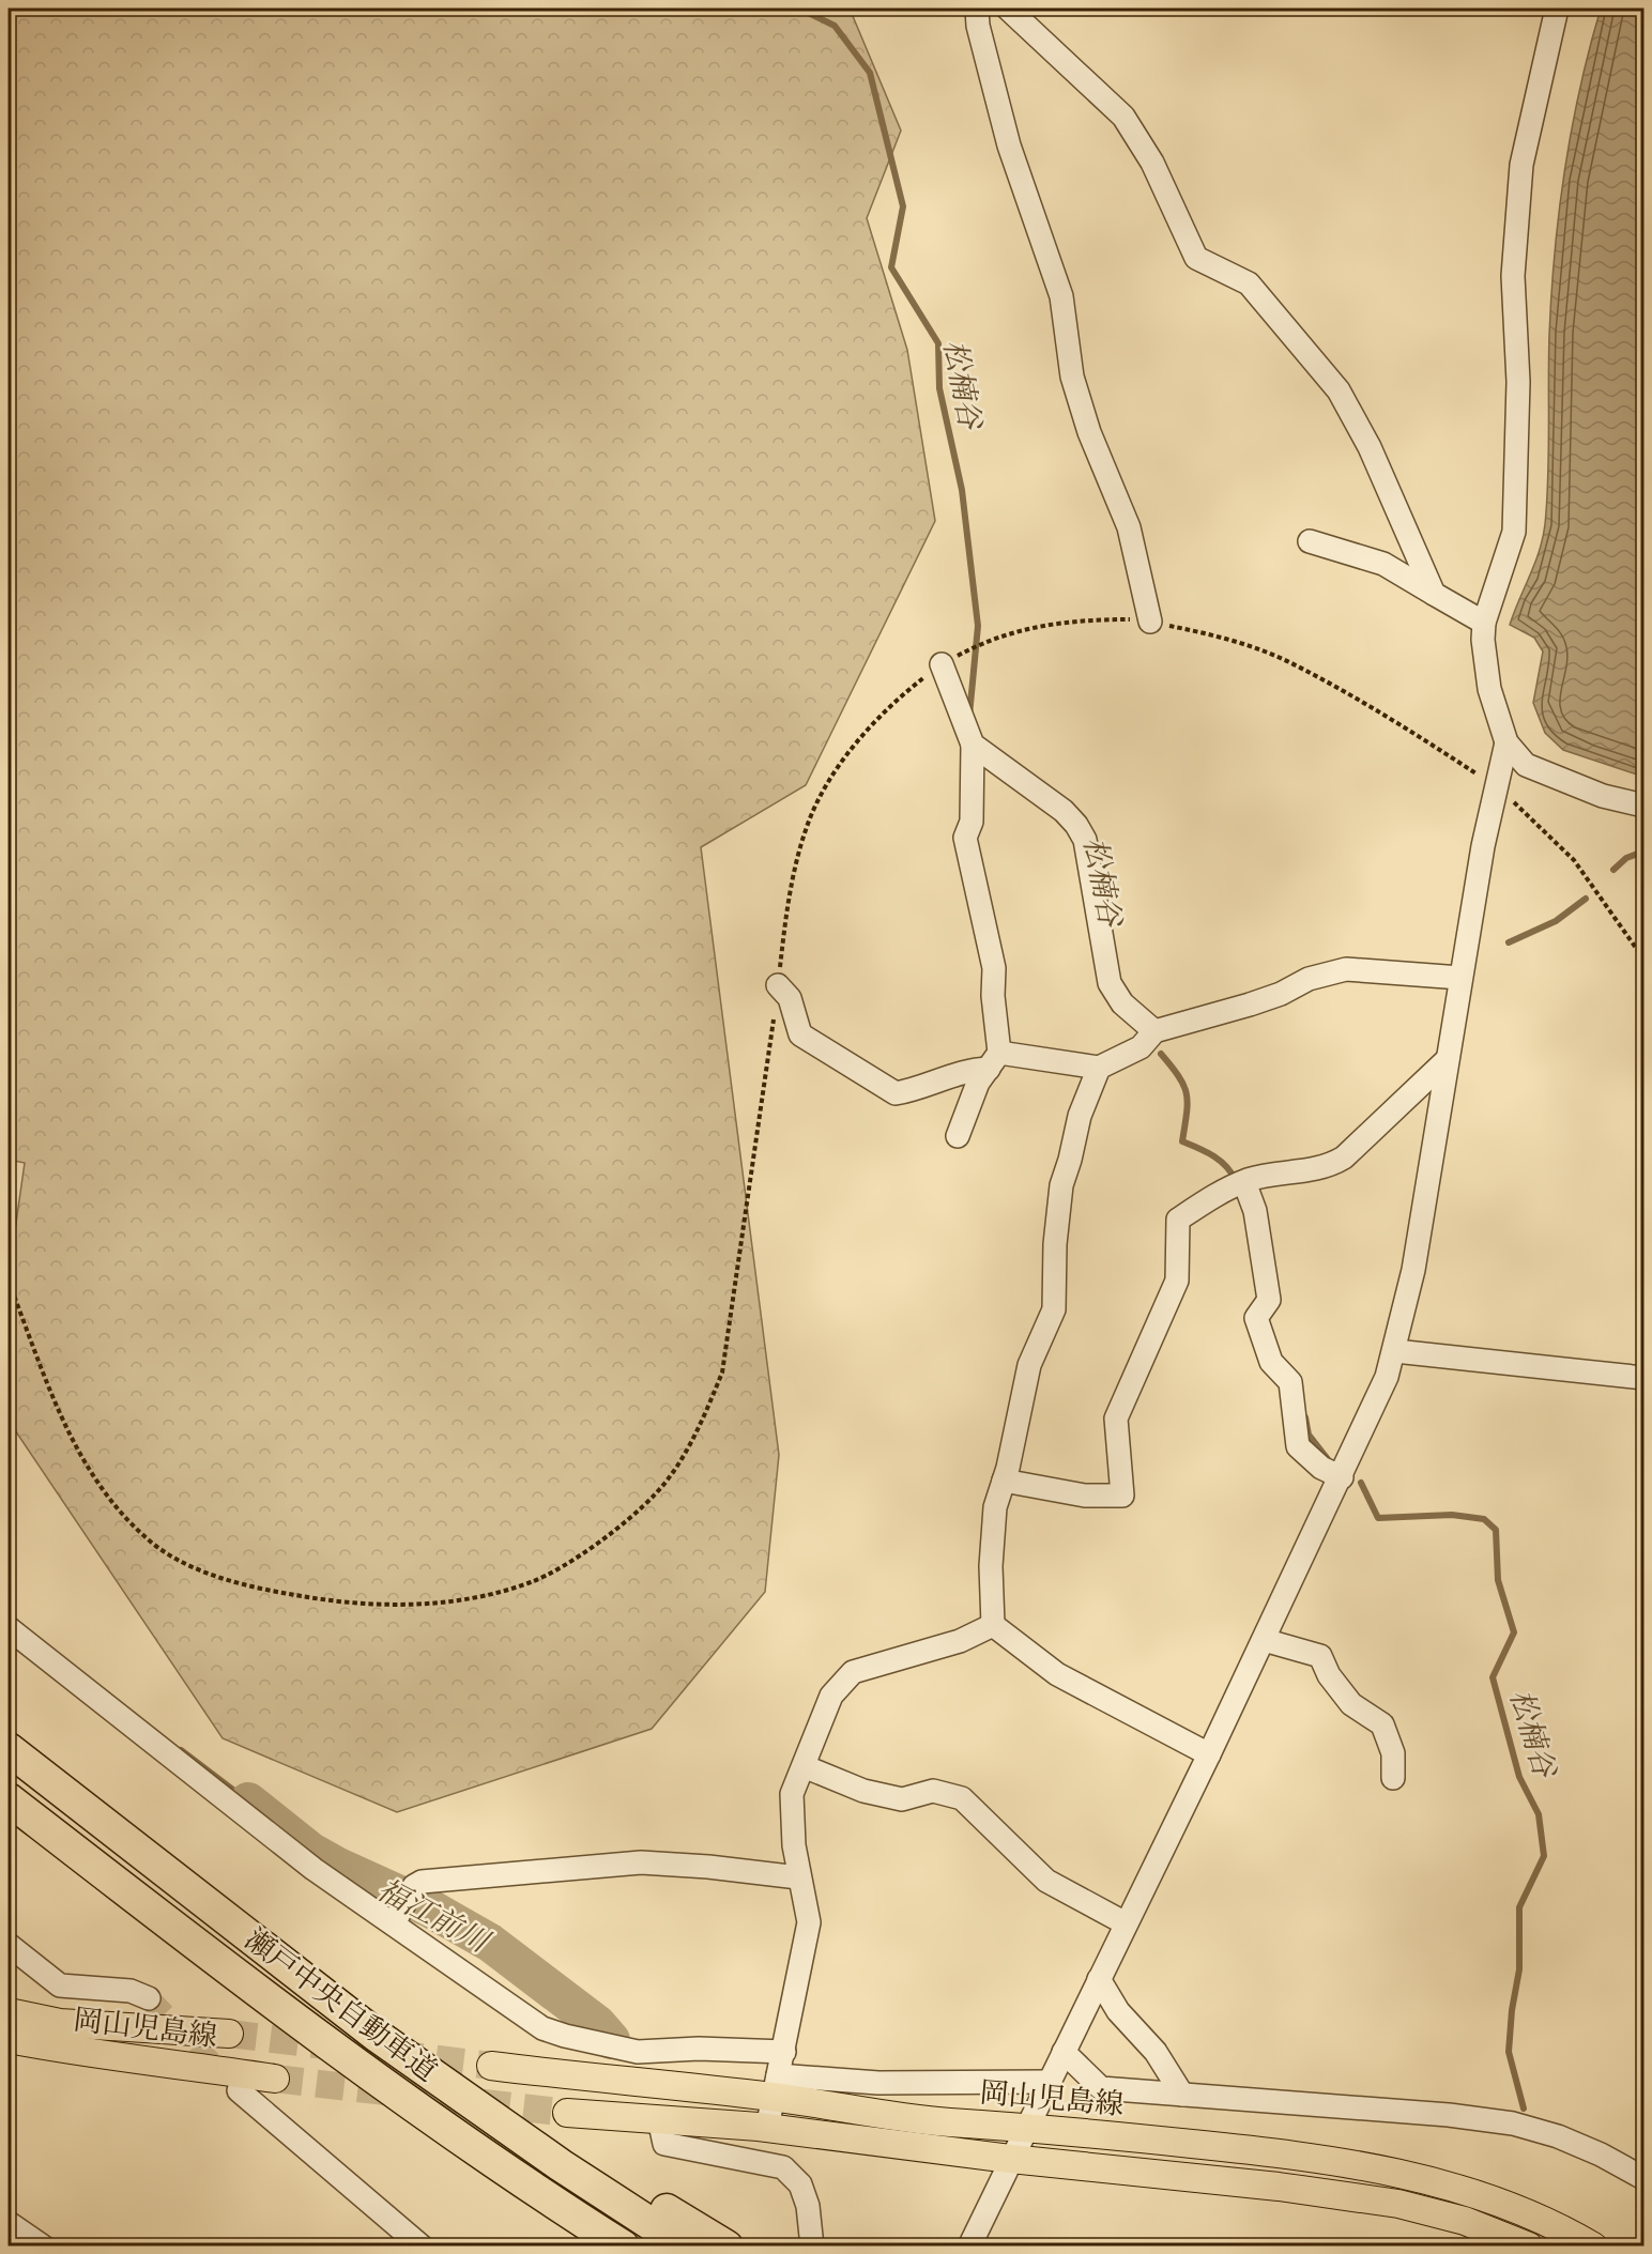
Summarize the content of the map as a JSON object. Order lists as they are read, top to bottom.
{
  "streets": {
    "highway": ["瀬戸中央自動車道"],
    "main road": ["岡山児島線"]
  },
  "water": ["松楠谷", "福江前川"]
}
